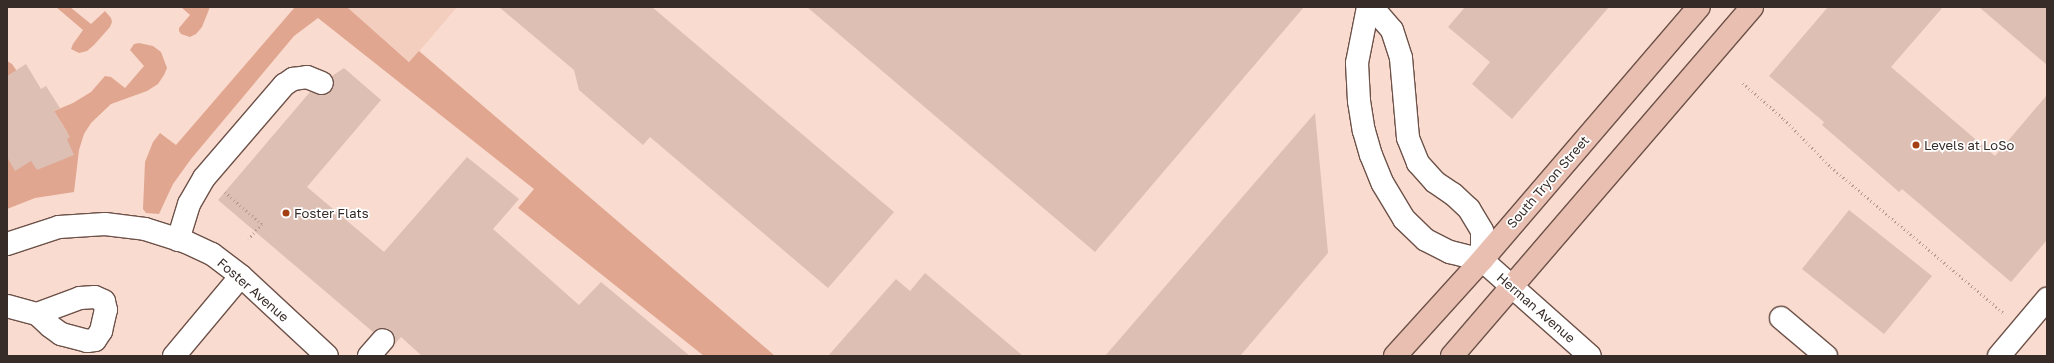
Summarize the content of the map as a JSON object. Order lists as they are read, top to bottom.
{
  "streets": {
    "main road": ["South Tryon Street"],
    "street": ["Foster Avenue", "Herman Avenue"]
  },
  "crossings": [
    ["South Tryon Street", "Herman Avenue"]
  ],
  "places": ["Levels at LoSo", "Foster Flats"]
}
